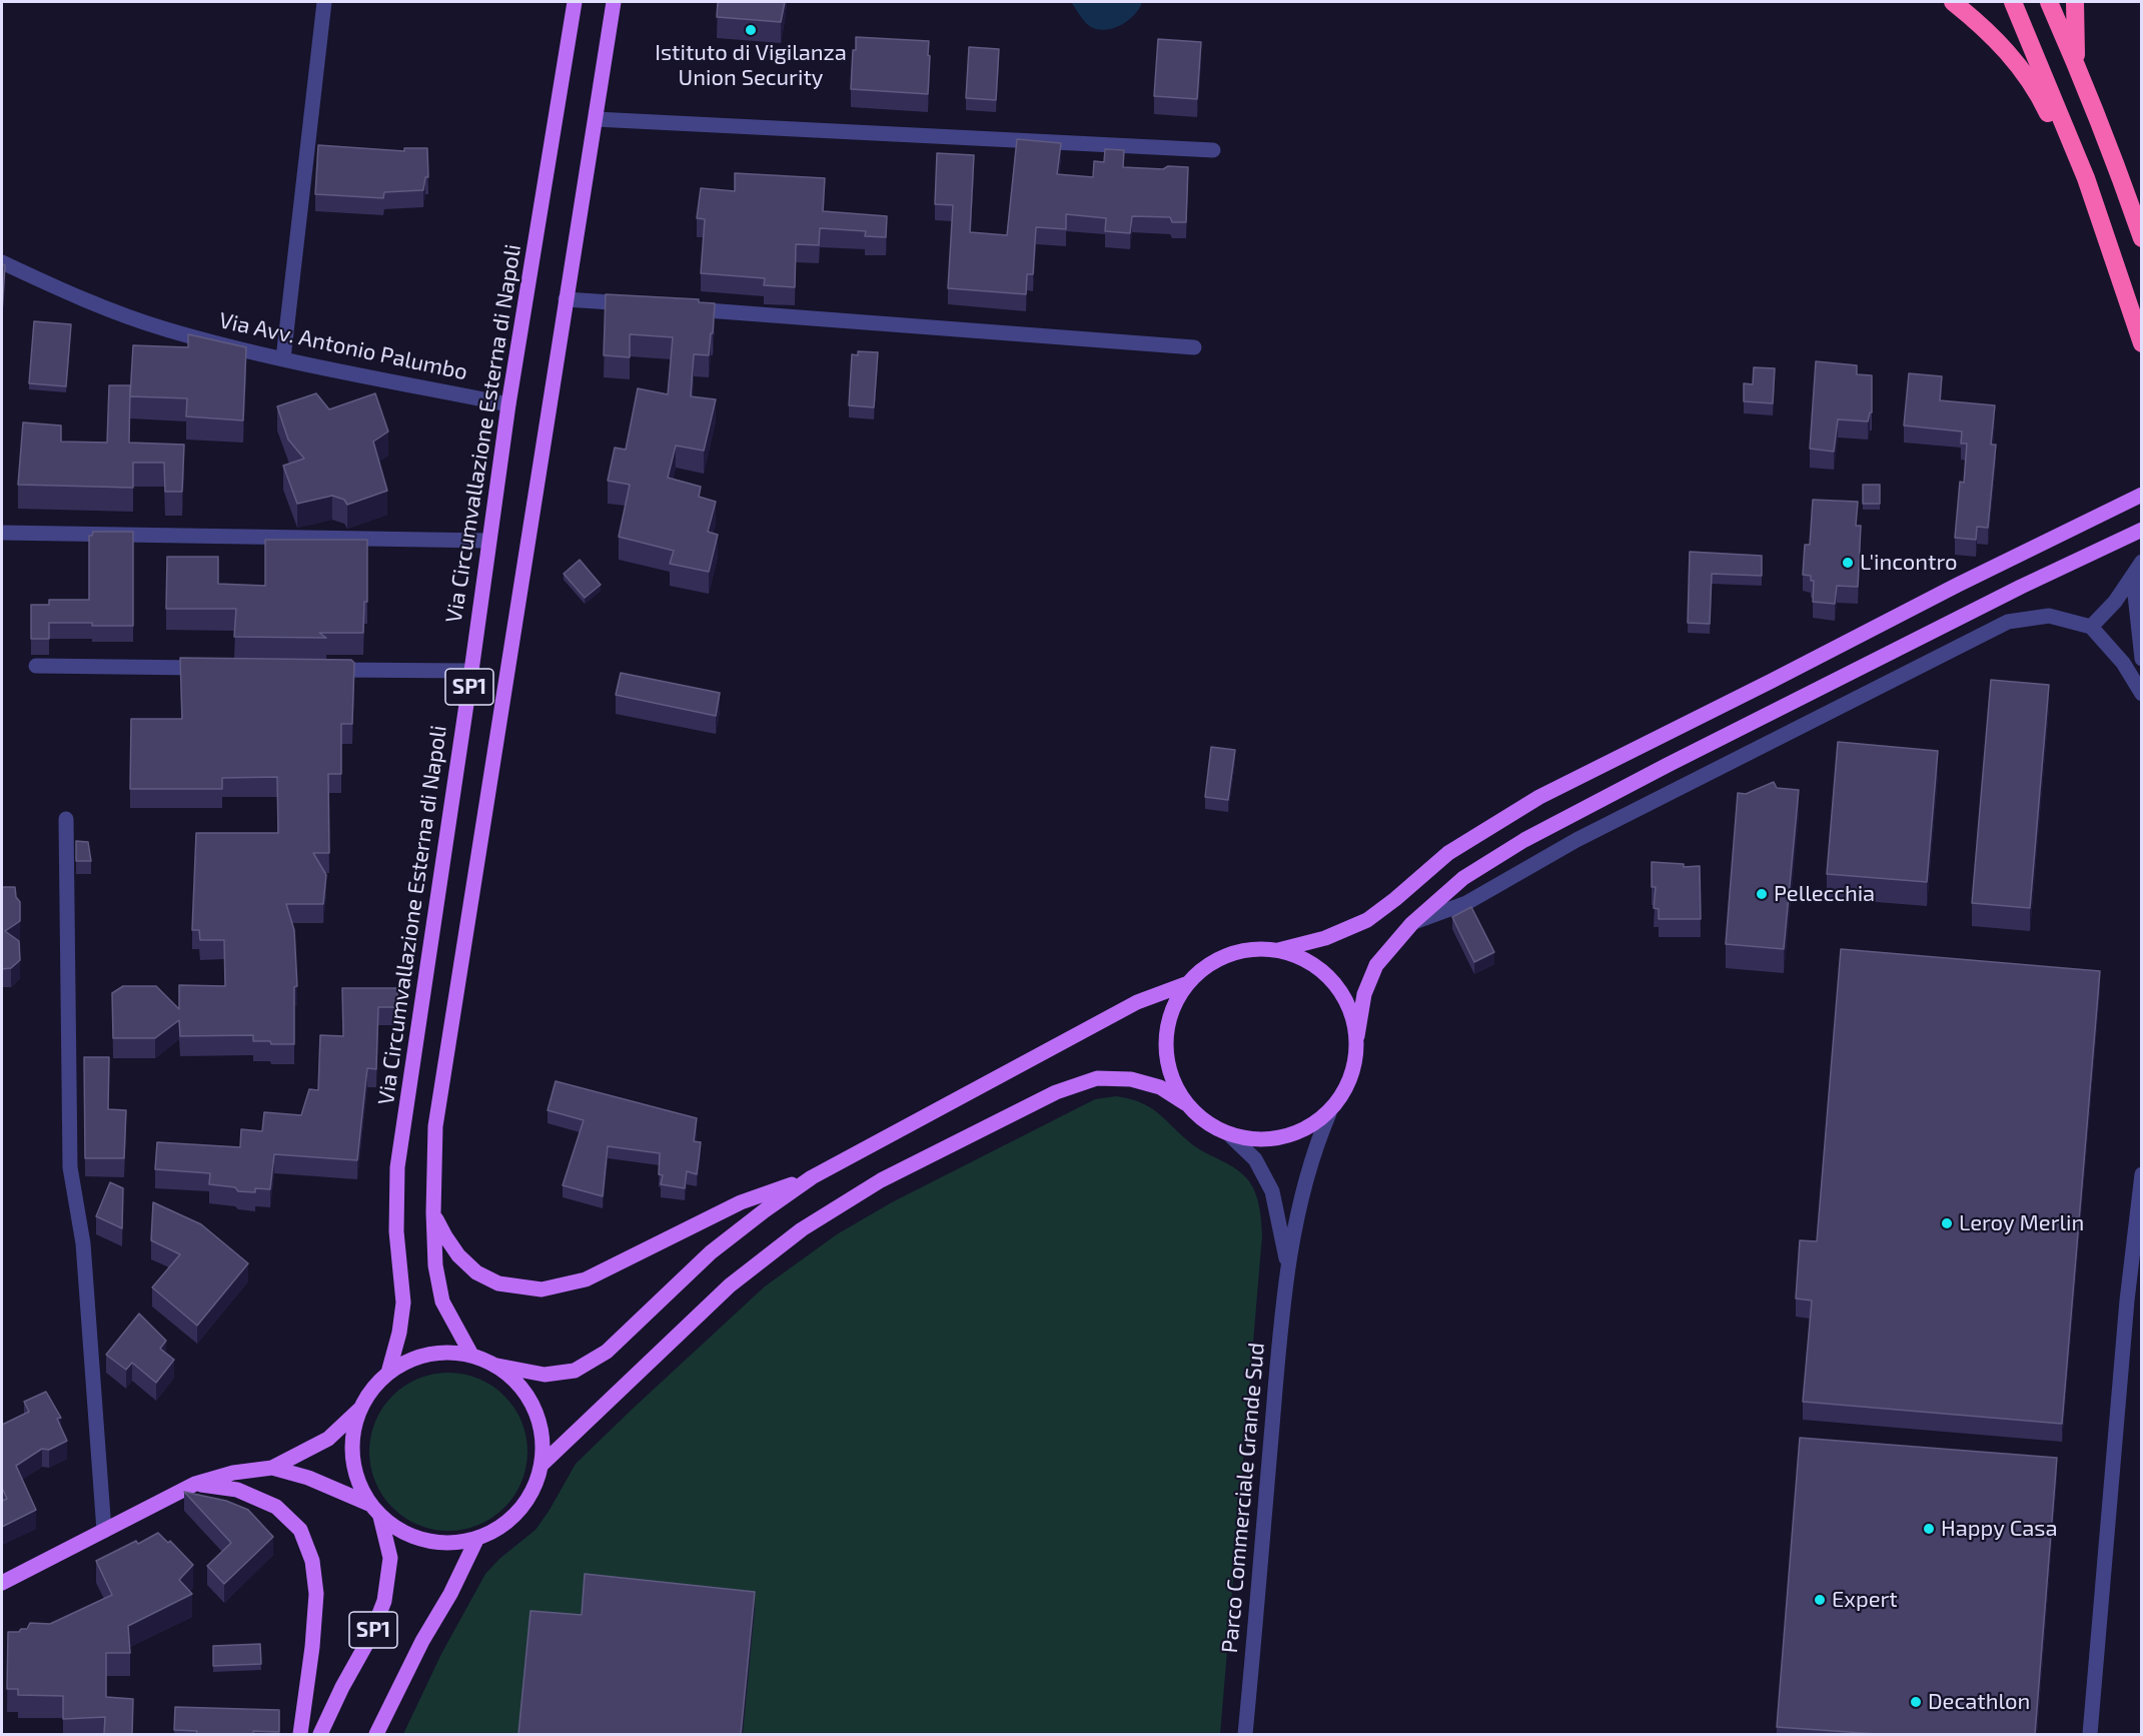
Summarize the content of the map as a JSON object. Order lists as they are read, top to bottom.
{
  "streets": {
    "main road": ["Via Circumvallazione Esterna di Napoli", "SP1"],
    "street": ["Via Avv. Antonio Palumbo", "Parco Commerciale Grande Sud"]
  },
  "crossings": [
    ["Via Avv. Antonio Palumbo", "Via Circumvallazione Esterna di Napoli"],
    ["Via Circumvallazione Esterna di Napoli", "SP1"]
  ],
  "places": [
    "Istituto di Vigilanza Union Security",
    "L'incontro",
    "Pellecchia",
    "Leroy Merlin",
    "Happy Casa",
    "Expert",
    "Decathlon"
  ]
}
